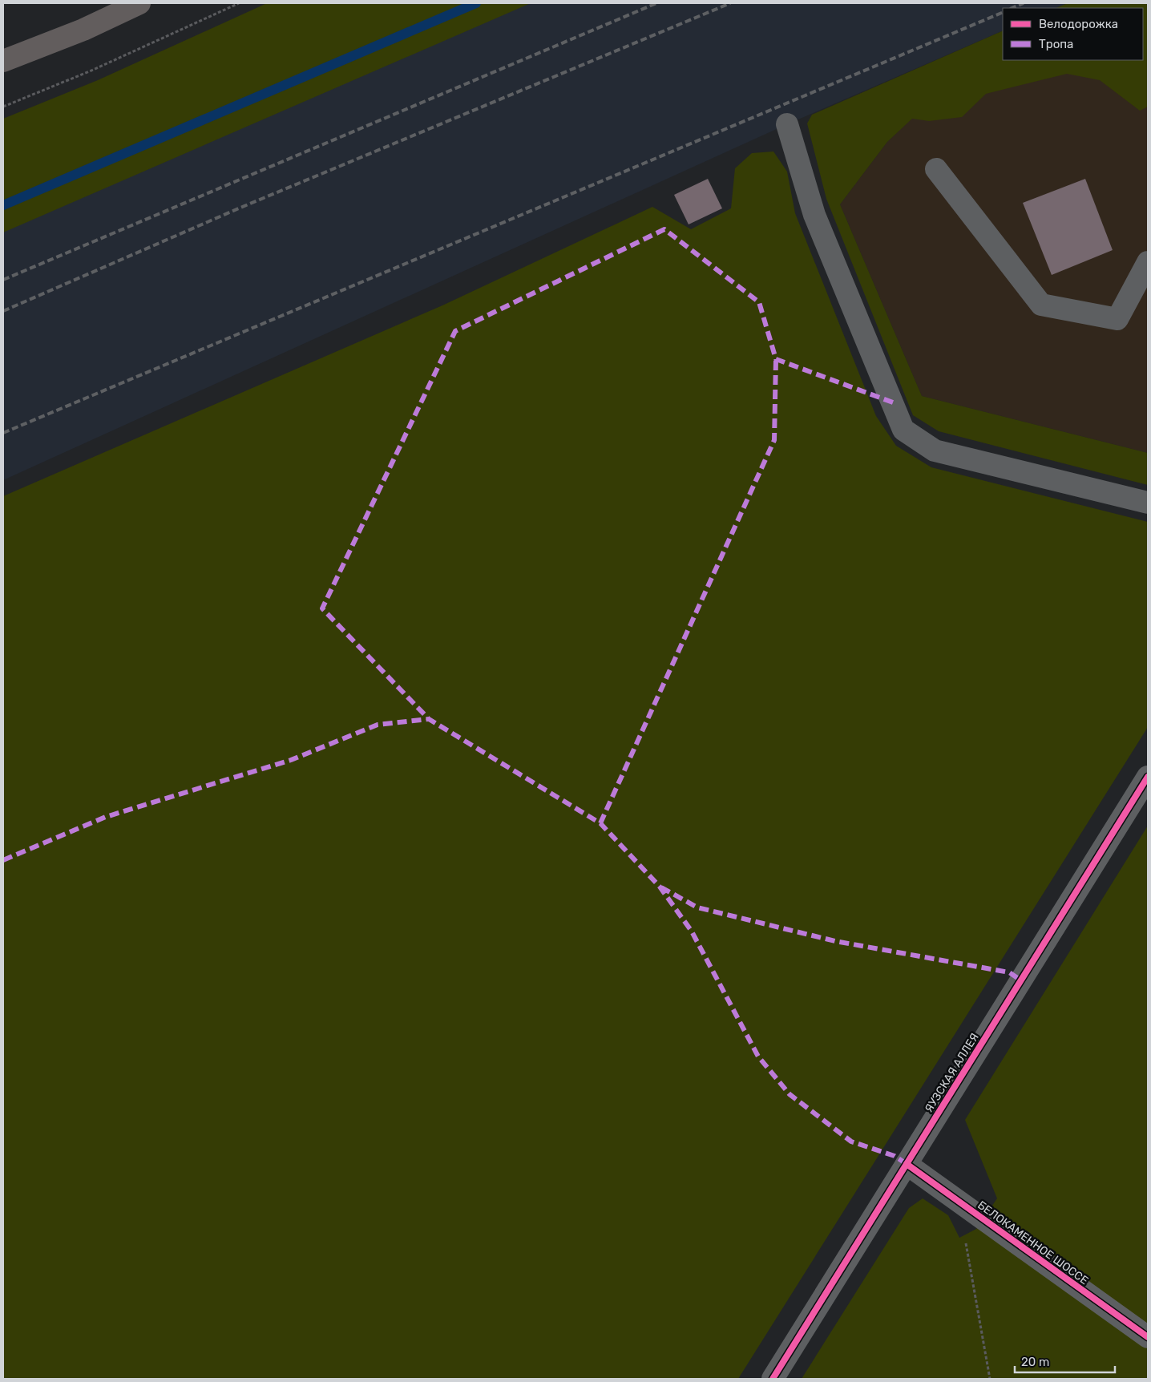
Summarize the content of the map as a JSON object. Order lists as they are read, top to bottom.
{
  "streets": {
    "street": ["ЯУЗСКАЯ АЛЛЕЯ", "БЕЛОКАМЕННОЕ ШОССЕ"]
  },
  "crossings": [
    ["ЯУЗСКАЯ АЛЛЕЯ", "БЕЛОКАМЕННОЕ ШОССЕ"]
  ],
  "legend": ["Велодорожка", "Тропа"],
  "scale_bar": "20 m"
}
